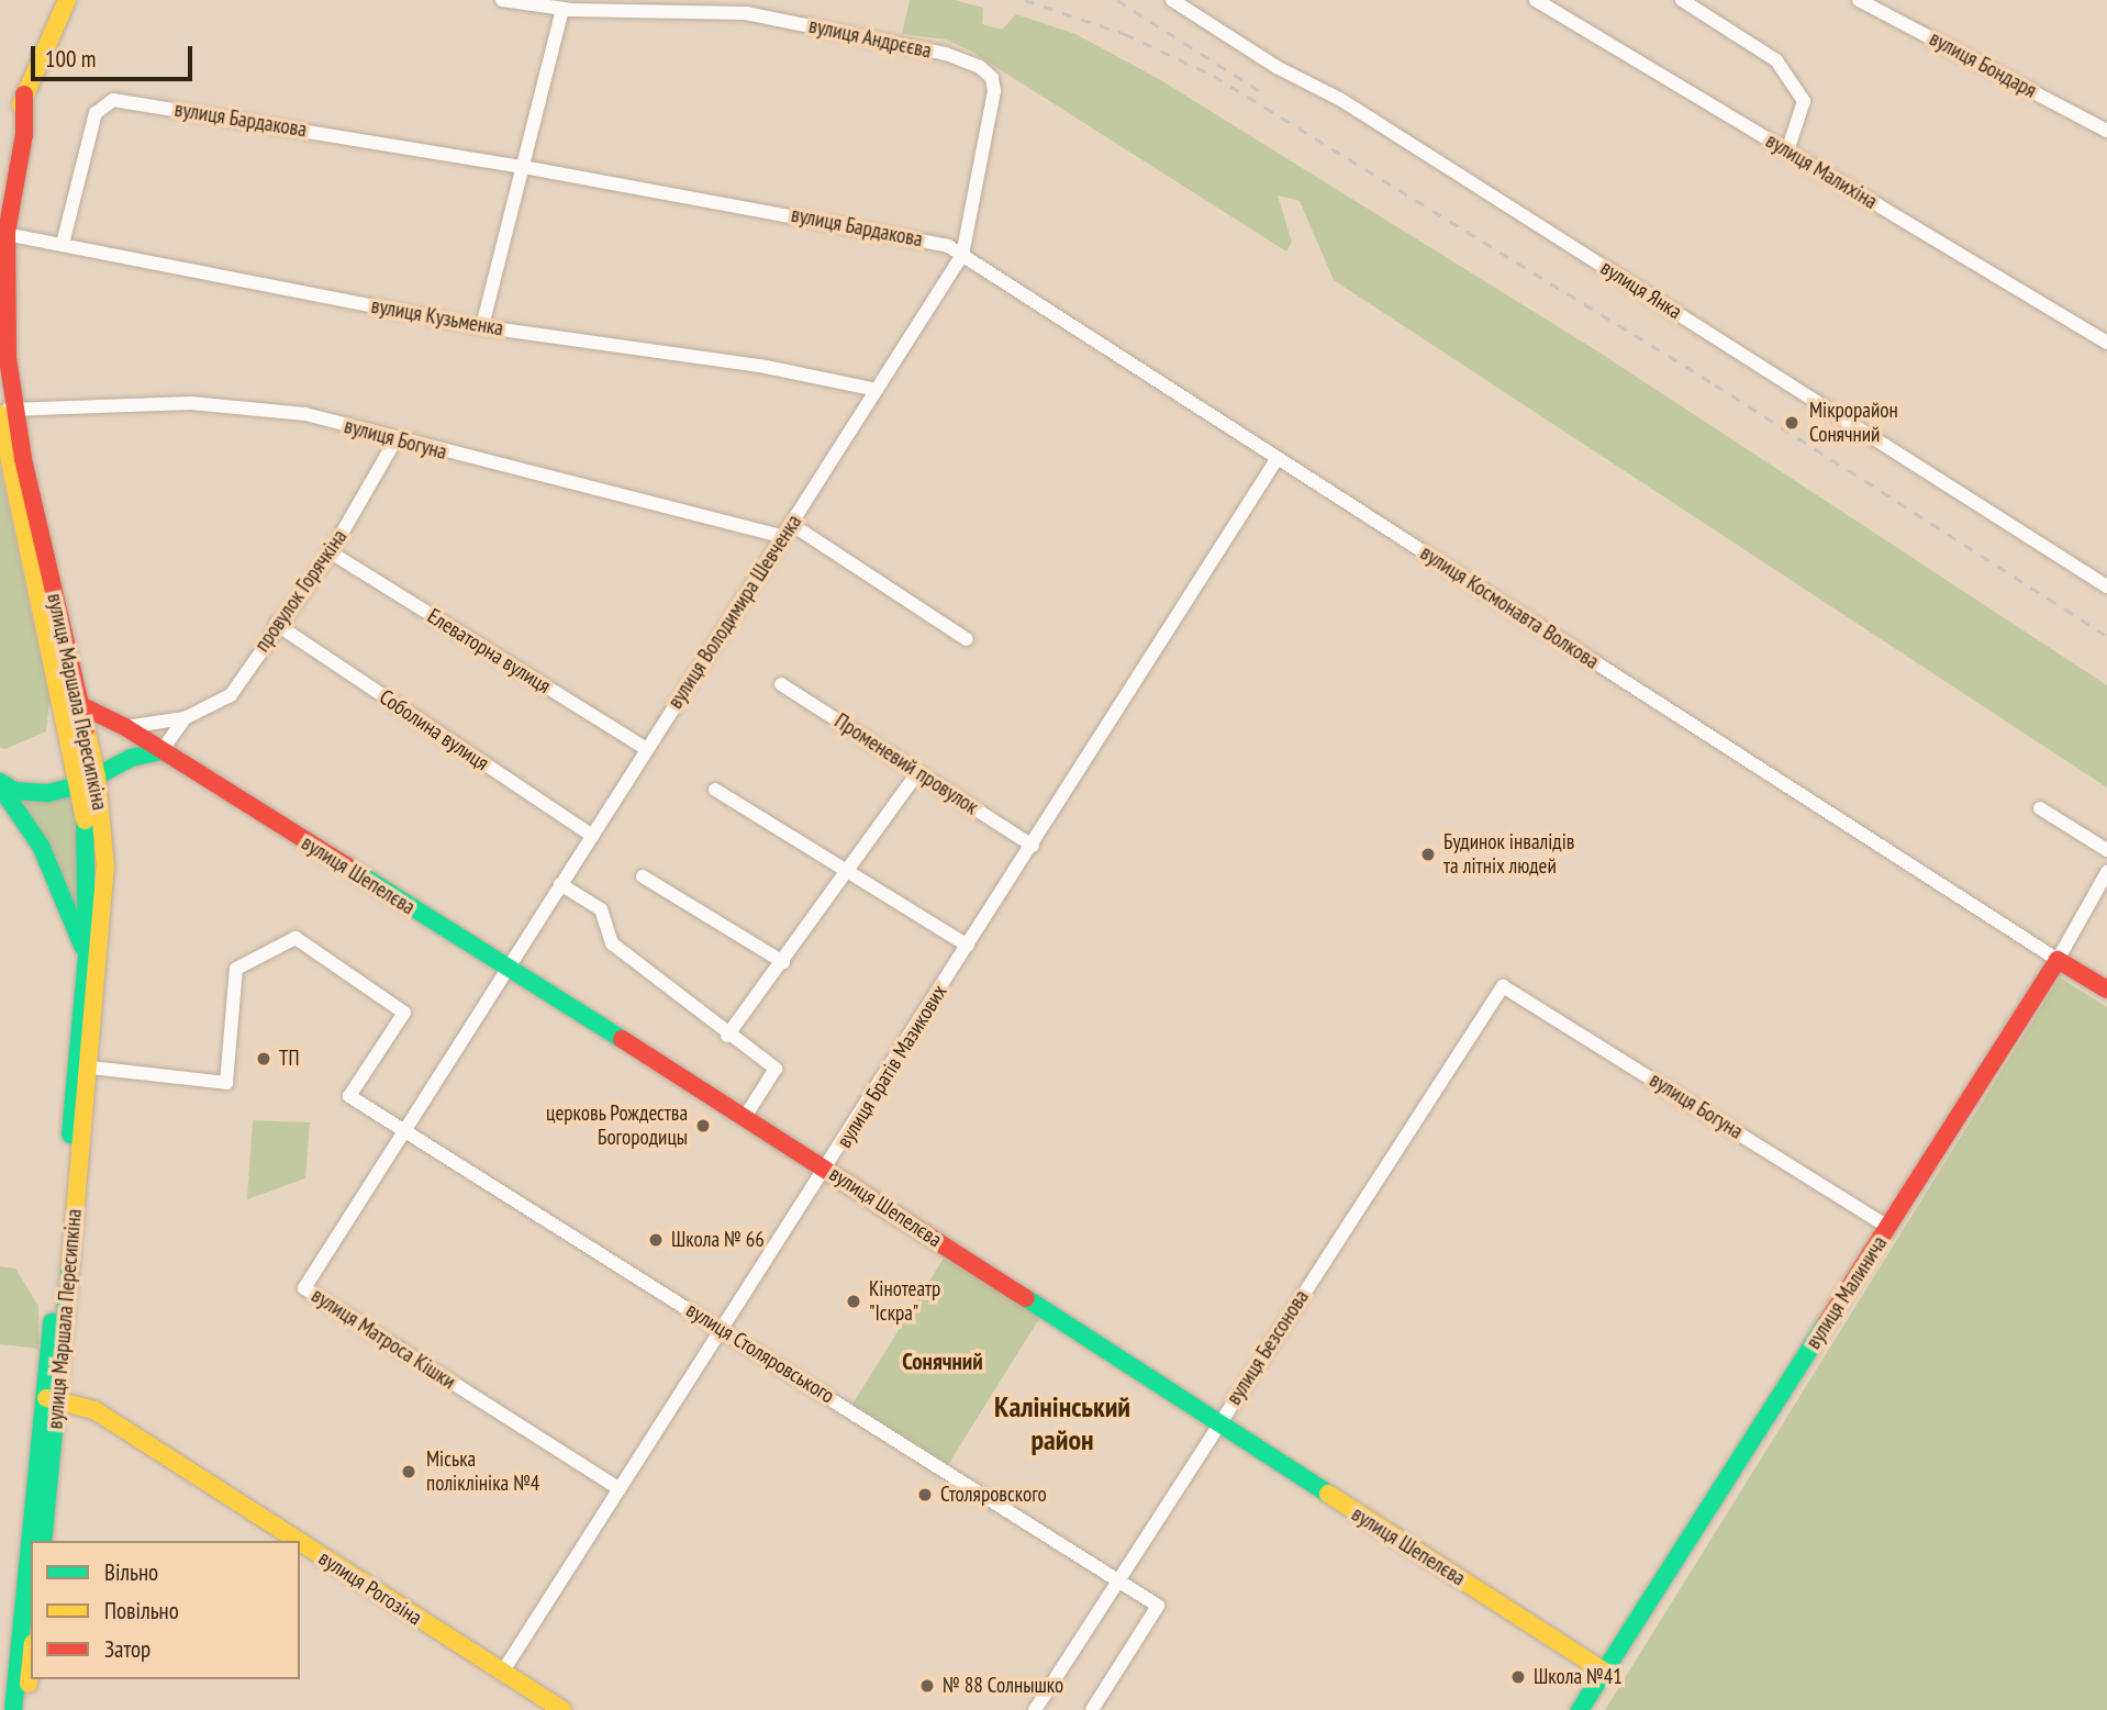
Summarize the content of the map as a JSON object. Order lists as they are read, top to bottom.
{
  "streets": {
    "street": [
      "вулиця Андрєєва",
      "вулиця Бондаря",
      "вулиця Бардакова",
      "вулиця Малихіна",
      "вулиця Янка",
      "вулиця Кузьменка",
      "вулиця Богуна",
      "провулок Горячкіна",
      "вулиця Космонавта Волкова",
      "вулиця Володимира Шевченка",
      "Елеваторна вулиця",
      "вулиця Маршала Пересипкіна",
      "Соболина вулиця",
      "Променевий провулок",
      "вулиця Шепелєва",
      "вулиця Братів Мазикових",
      "вулиця Малинича",
      "вулиця Матроса Кішки",
      "вулиця Безсонова",
      "вулиця Столяровського",
      "вулиця Рогозіна"
    ]
  },
  "crossings": [
    ["вулиця Андрєєва", "вулиця Бардакова"],
    ["вулиця Андрєєва", "вулиця Космонавта Волкова"],
    ["вулиця Андрєєва", "вулиця Володимира Шевченка"],
    ["вулиця Бардакова", "вулиця Кузьменка"],
    ["вулиця Бардакова", "вулиця Космонавта Волкова"],
    ["вулиця Бардакова", "вулиця Володимира Шевченка"],
    ["вулиця Кузьменка", "вулиця Володимира Шевченка"],
    ["вулиця Кузьменка", "вулиця Маршала Пересипкіна"],
    ["вулиця Богуна", "провулок Горячкіна"],
    ["вулиця Богуна", "вулиця Володимира Шевченка"],
    ["вулиця Богуна", "вулиця Маршала Пересипкіна"],
    ["вулиця Богуна", "вулиця Малинича"],
    ["вулиця Богуна", "вулиця Безсонова"],
    ["провулок Горячкіна", "Елеваторна вулиця"],
    ["провулок Горячкіна", "Соболина вулиця"],
    ["вулиця Космонавта Волкова", "вулиця Володимира Шевченка"],
    ["вулиця Космонавта Волкова", "вулиця Братів Мазикових"],
    ["вулиця Космонавта Волкова", "вулиця Малинича"],
    ["вулиця Володимира Шевченка", "Елеваторна вулиця"],
    ["вулиця Володимира Шевченка", "Соболина вулиця"],
    ["вулиця Володимира Шевченка", "вулиця Шепелєва"],
    ["вулиця Володимира Шевченка", "вулиця Матроса Кішки"],
    ["вулиця Володимира Шевченка", "вулиця Столяровського"],
    ["вулиця Маршала Пересипкіна", "вулиця Шепелєва"],
    ["вулиця Маршала Пересипкіна", "вулиця Столяровського"],
    ["вулиця Маршала Пересипкіна", "вулиця Рогозіна"],
    ["Променевий провулок", "вулиця Братів Мазикових"],
    ["вулиця Шепелєва", "вулиця Братів Мазикових"],
    ["вулиця Шепелєва", "вулиця Малинича"],
    ["вулиця Шепелєва", "вулиця Безсонова"],
    ["вулиця Братів Мазикових", "вулиця Матроса Кішки"],
    ["вулиця Братів Мазикових", "вулиця Столяровського"],
    ["вулиця Братів Мазикових", "вулиця Рогозіна"],
    ["вулиця Матроса Кішки", "вулиця Столяровського"],
    ["вулиця Безсонова", "вулиця Столяровського"]
  ],
  "districts": ["Сонячний", "Калінінський район"],
  "places": [
    "Мікрорайон Сонячний",
    "Будинок інвалідів та літніх людей",
    "ТП",
    "церковь Рождества Богородицы",
    "Школа № 66",
    "Кінотеатр \"Іскра\"",
    "Міська поліклініка №4",
    "Столяровского",
    "Школа №41",
    "№ 88 Солнышко"
  ],
  "legend": ["Вільно", "Повільно", "Затор"],
  "scale_bar": "100 m"
}
